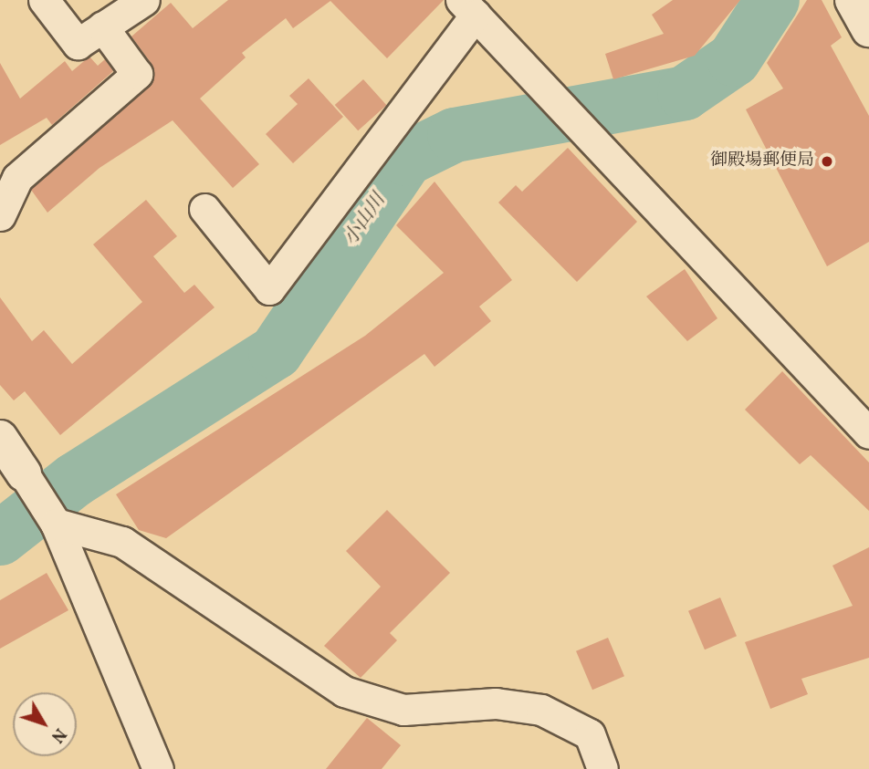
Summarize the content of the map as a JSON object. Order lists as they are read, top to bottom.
{
  "water": ["小山川"],
  "places": ["御殿場郵便局"],
  "north": "bottom right"
}
